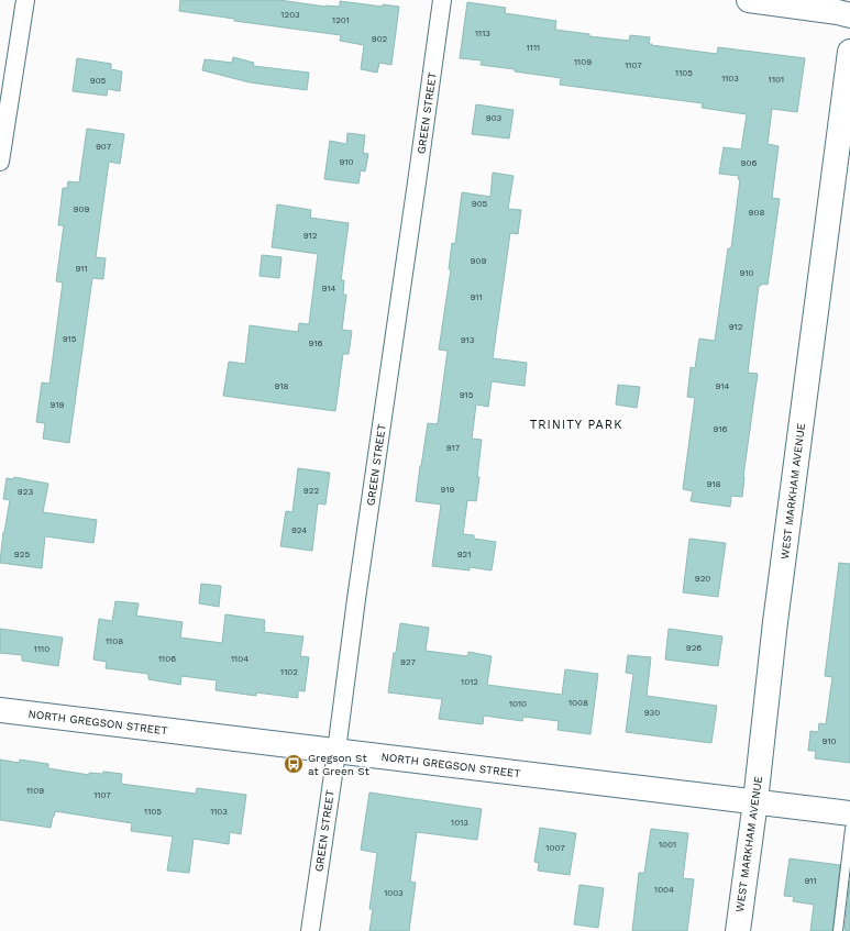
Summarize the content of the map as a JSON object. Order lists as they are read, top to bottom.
{
  "streets": {
    "main road": ["WEST MARKHAM AVENUE", "NORTH GREGSON STREET"],
    "street": ["GREEN STREET"]
  },
  "crossings": [
    ["GREEN STREET", "NORTH GREGSON STREET"],
    ["WEST MARKHAM AVENUE", "NORTH GREGSON STREET"]
  ],
  "districts": ["TRINITY PARK"],
  "places": {
    "bus stop": ["Gregson St at Green St"]
  },
  "house_numbers": [
    "1203",
    "1201",
    "1113",
    "902",
    "1111",
    "1109",
    "1107",
    "1105",
    "1103",
    "1101",
    "905",
    "903",
    "907",
    "910",
    "906",
    "905",
    "909",
    "908",
    "912",
    "909",
    "911",
    "910",
    "914",
    "911",
    "912",
    "915",
    "913",
    "916",
    "918",
    "914",
    "915",
    "919",
    "916",
    "917",
    "918",
    "919",
    "922",
    "923",
    "924",
    "925",
    "921",
    "920",
    "1108",
    "926",
    "1110",
    "1106",
    "1104",
    "927",
    "1102",
    "1012",
    "1008",
    "1010",
    "930",
    "910",
    "1109",
    "1107",
    "1105",
    "1103",
    "1013",
    "1001",
    "1007",
    "911",
    "1004",
    "1003"
  ]
}
